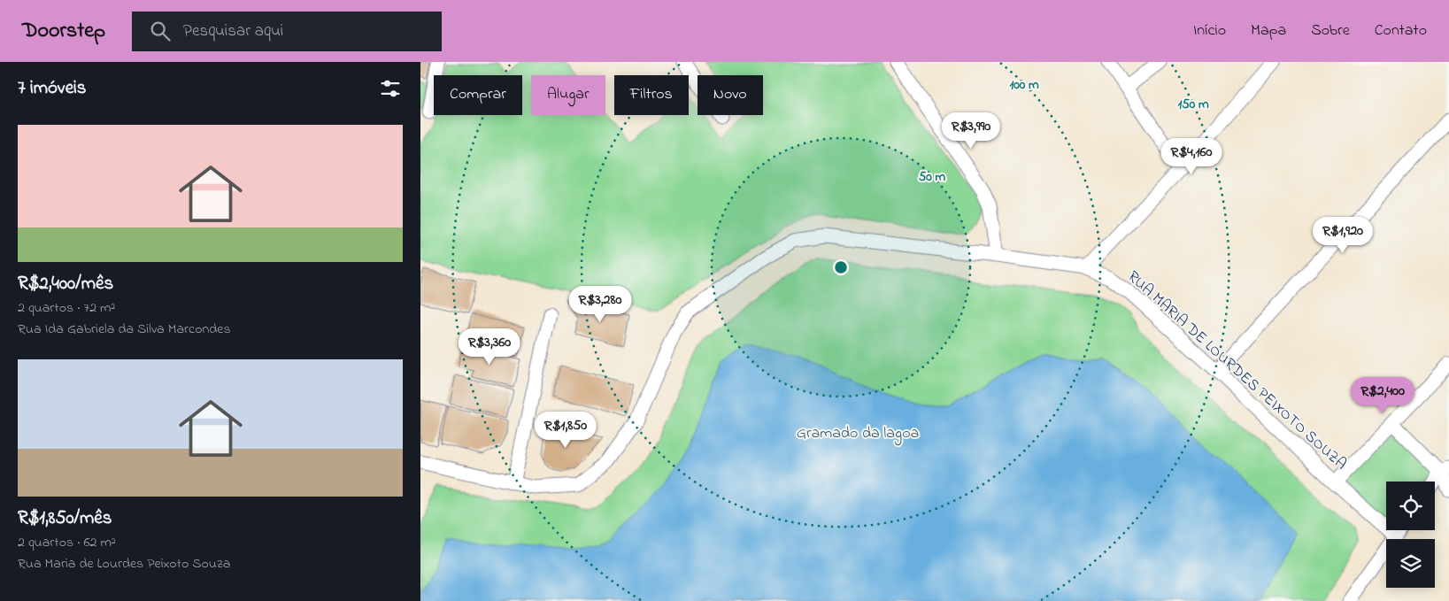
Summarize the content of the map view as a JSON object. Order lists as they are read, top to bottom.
{
  "streets": {
    "street": ["RUA MARIA DE LOURDES PEIXOTO SOUZA"]
  },
  "parks": ["Gramado da lagoa"],
  "page": {
    "header": "Doorstep",
    "search": "Pesquisar aqui",
    "nav": [
      "Início",
      "Mapa",
      "Sobre",
      "Contato"
    ],
    "heading": "7 imóveis",
    "chip": [
      "Comprar",
      "Alugar",
      "Filtros",
      "Novo"
    ],
    "price": [
      "R$3,990",
      "R$4,160",
      "R$1,920",
      "R$3,280",
      "R$3,360",
      "R$2,400",
      "R$1,850"
    ],
    "list": [
      {
        "name": "R$2,400/mês",
        "note": "2 quartos · 72 m² · Rua Ida Gabriela da Silva Marcondes"
      },
      {
        "name": "R$1,850/mês",
        "note": "2 quartos · 62 m² · Rua Maria de Lourdes Peixoto Souza"
      }
    ]
  },
  "rings": ["100 m", "150 m", "50 m"]
}
